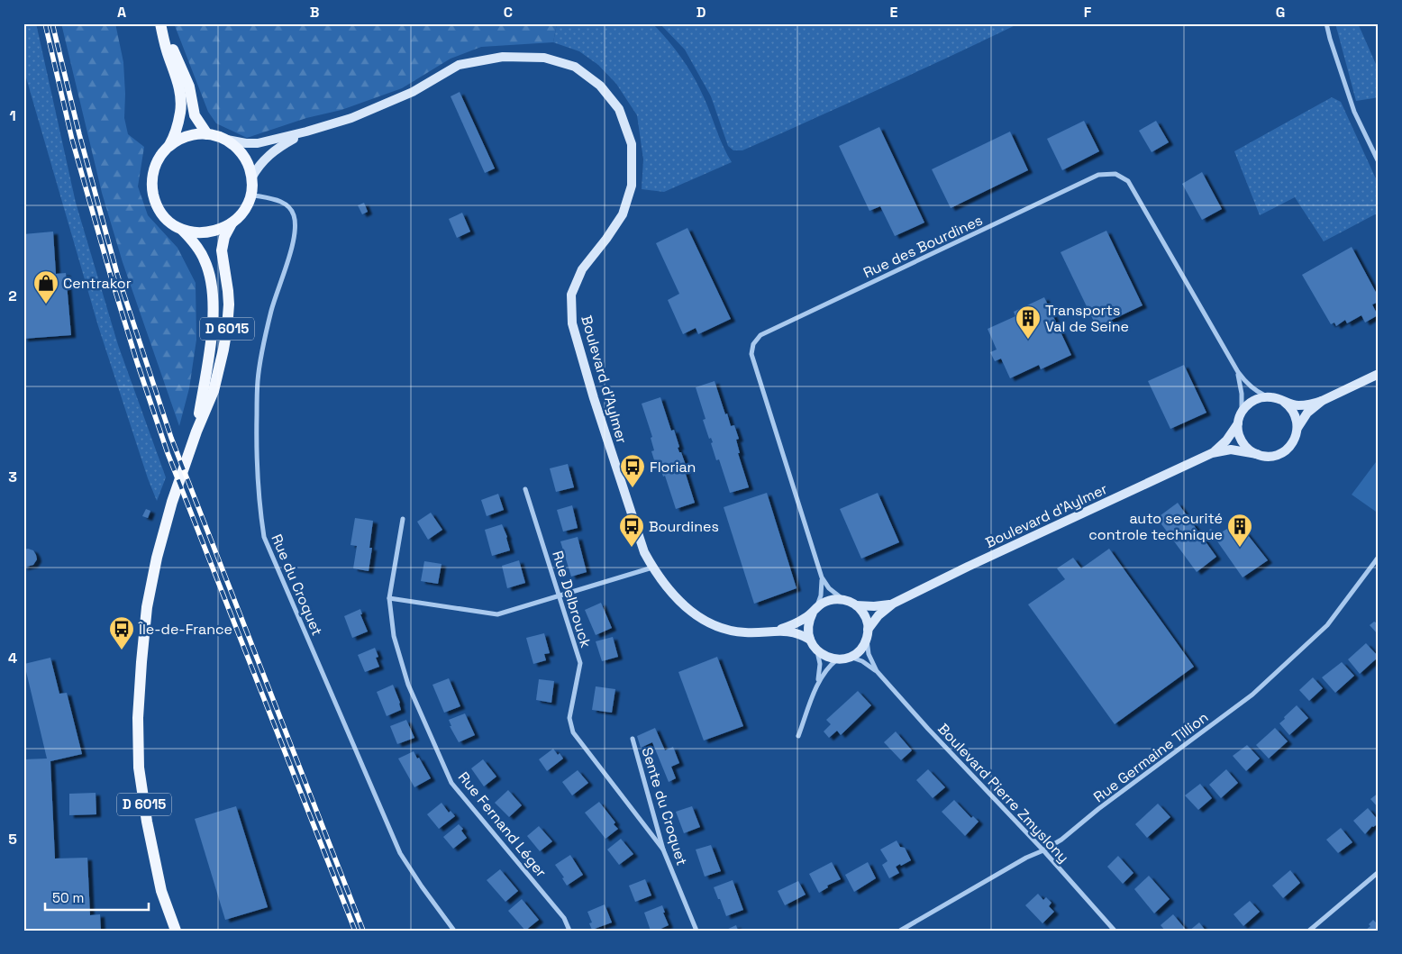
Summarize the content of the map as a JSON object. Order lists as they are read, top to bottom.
{
  "streets": {
    "main road": ["D 6015"],
    "street": [
      "Rue des Bourdines",
      "Boulevard d'Aylmer",
      "Rue du Croquet",
      "Rue Delbrouck",
      "Rue Germaine Tillion",
      "Boulevard Pierre Zmyslony",
      "Sente du Croquet",
      "Rue Fernand Léger"
    ]
  },
  "crossings": [
    ["Rue des Bourdines", "Boulevard d'Aylmer"],
    ["Rue des Bourdines", "Boulevard Pierre Zmyslony"],
    ["D 6015", "Boulevard d'Aylmer"],
    ["D 6015", "Rue du Croquet"],
    ["Boulevard d'Aylmer", "Rue du Croquet"],
    ["Boulevard d'Aylmer", "Boulevard Pierre Zmyslony"],
    ["Rue Delbrouck", "Sente du Croquet"],
    ["Rue Germaine Tillion", "Boulevard Pierre Zmyslony"]
  ],
  "places": {
    "shop": ["Centrakor"],
    "building": ["Transports Val de Seine", "auto securité controle technique"],
    "bus stop": ["Florian", "Bourdines", "Île-de-France"]
  },
  "scale_bar": "50 m",
  "grid": {
    "columns": [
      "A",
      "B",
      "C",
      "D",
      "E",
      "F",
      "G"
    ],
    "rows": [
      "1",
      "2",
      "3",
      "4",
      "5"
    ]
  }
}
